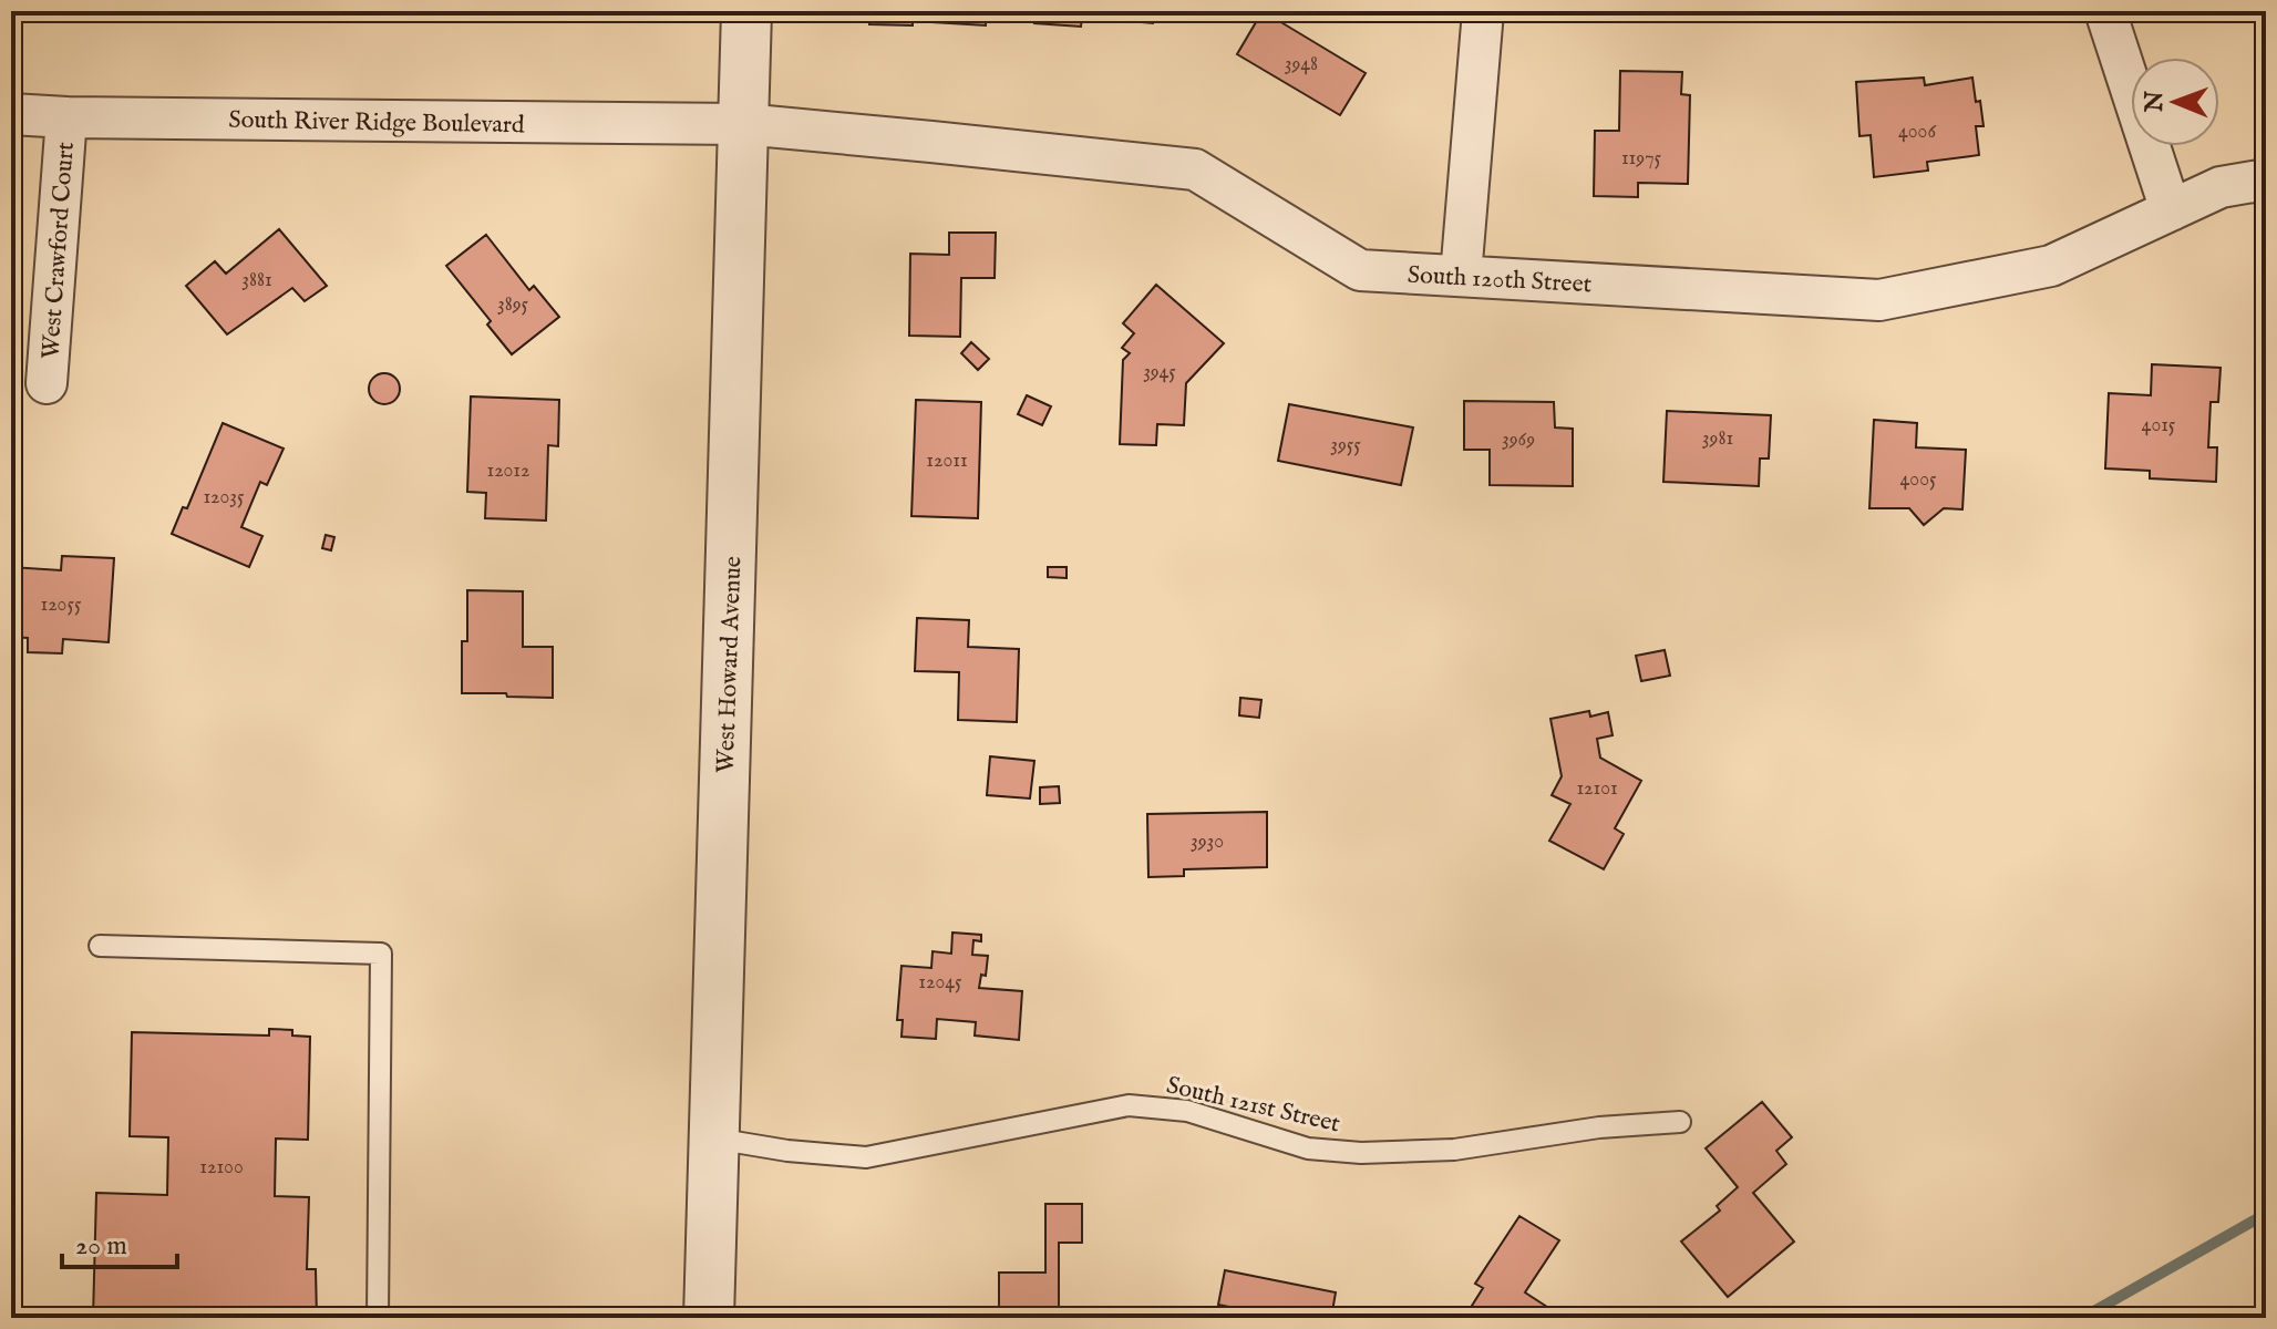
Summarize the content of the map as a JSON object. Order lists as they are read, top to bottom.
{
  "streets": {
    "street": [
      "South River Ridge Boulevard",
      "West Crawford Court",
      "South 120th Street",
      "West Howard Avenue"
    ],
    "lane": ["South 121st Street"]
  },
  "crossings": [
    ["South River Ridge Boulevard", "West Crawford Court"],
    ["South River Ridge Boulevard", "South 120th Street"],
    ["South River Ridge Boulevard", "West Howard Avenue"],
    ["South 120th Street", "West Howard Avenue"],
    ["West Howard Avenue", "South 121st Street"]
  ],
  "house_numbers": [
    "3948",
    "4006",
    "11975",
    "3881",
    "3895",
    "3945",
    "4015",
    "3981",
    "3969",
    "3955",
    "12011",
    "12012",
    "4005",
    "12035",
    "12055",
    "12101",
    "3930",
    "12045",
    "12100"
  ],
  "scale_bar": "20 m",
  "north": "left"
}
